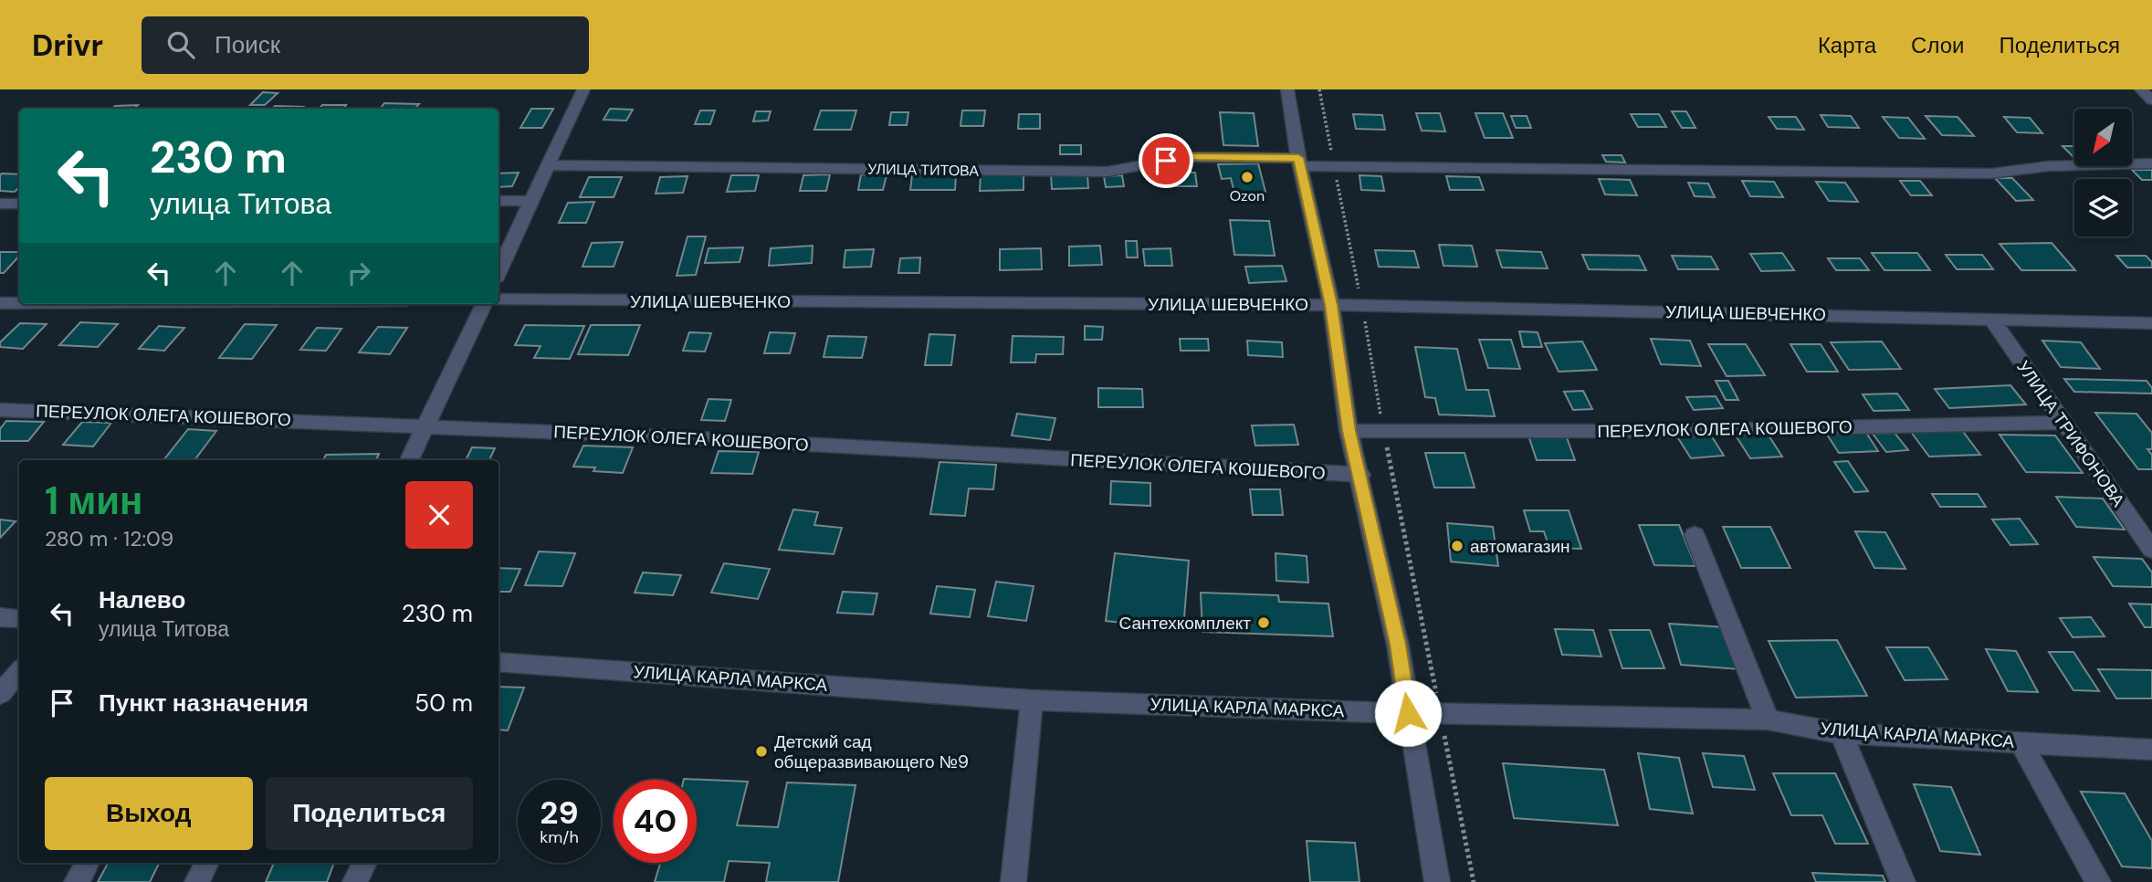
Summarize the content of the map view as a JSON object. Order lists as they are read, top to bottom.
{
  "streets": {
    "street": [
      "УЛИЦА ТИТОВА",
      "УЛИЦА ШЕВЧЕНКО",
      "ПЕРЕУЛОК ОЛЕГА КОШЕВОГО",
      "УЛИЦА ТРИФОНОВА",
      "УЛИЦА КАРЛА МАРКСА"
    ]
  },
  "crossings": [
    ["УЛИЦА ШЕВЧЕНКО", "УЛИЦА ТРИФОНОВА"],
    ["ПЕРЕУЛОК ОЛЕГА КОШЕВОГО", "УЛИЦА ТРИФОНОВА"]
  ],
  "places": [
    "Ozon",
    "автомагазин",
    "Сантехкомплект",
    "Детский сад общеразвивающего №9"
  ],
  "north": "bottom left",
  "page": {
    "header": "Drivr",
    "search": "Поиск",
    "nav": ["Карта", "Слои", "Поделиться"],
    "turn": ["230 m", "улица Титова"],
    "heading": ["1 мин", "280 m · 12:09"],
    "list": [
      {
        "name": "Налево",
        "note": "улица Титова",
        "value": "230 m"
      },
      {
        "name": "Пункт назначения",
        "value": "50 m"
      }
    ],
    "buttons": ["Выход", "Поделиться"],
    "speed": "29 km/h",
    "limit": "40"
  }
}
